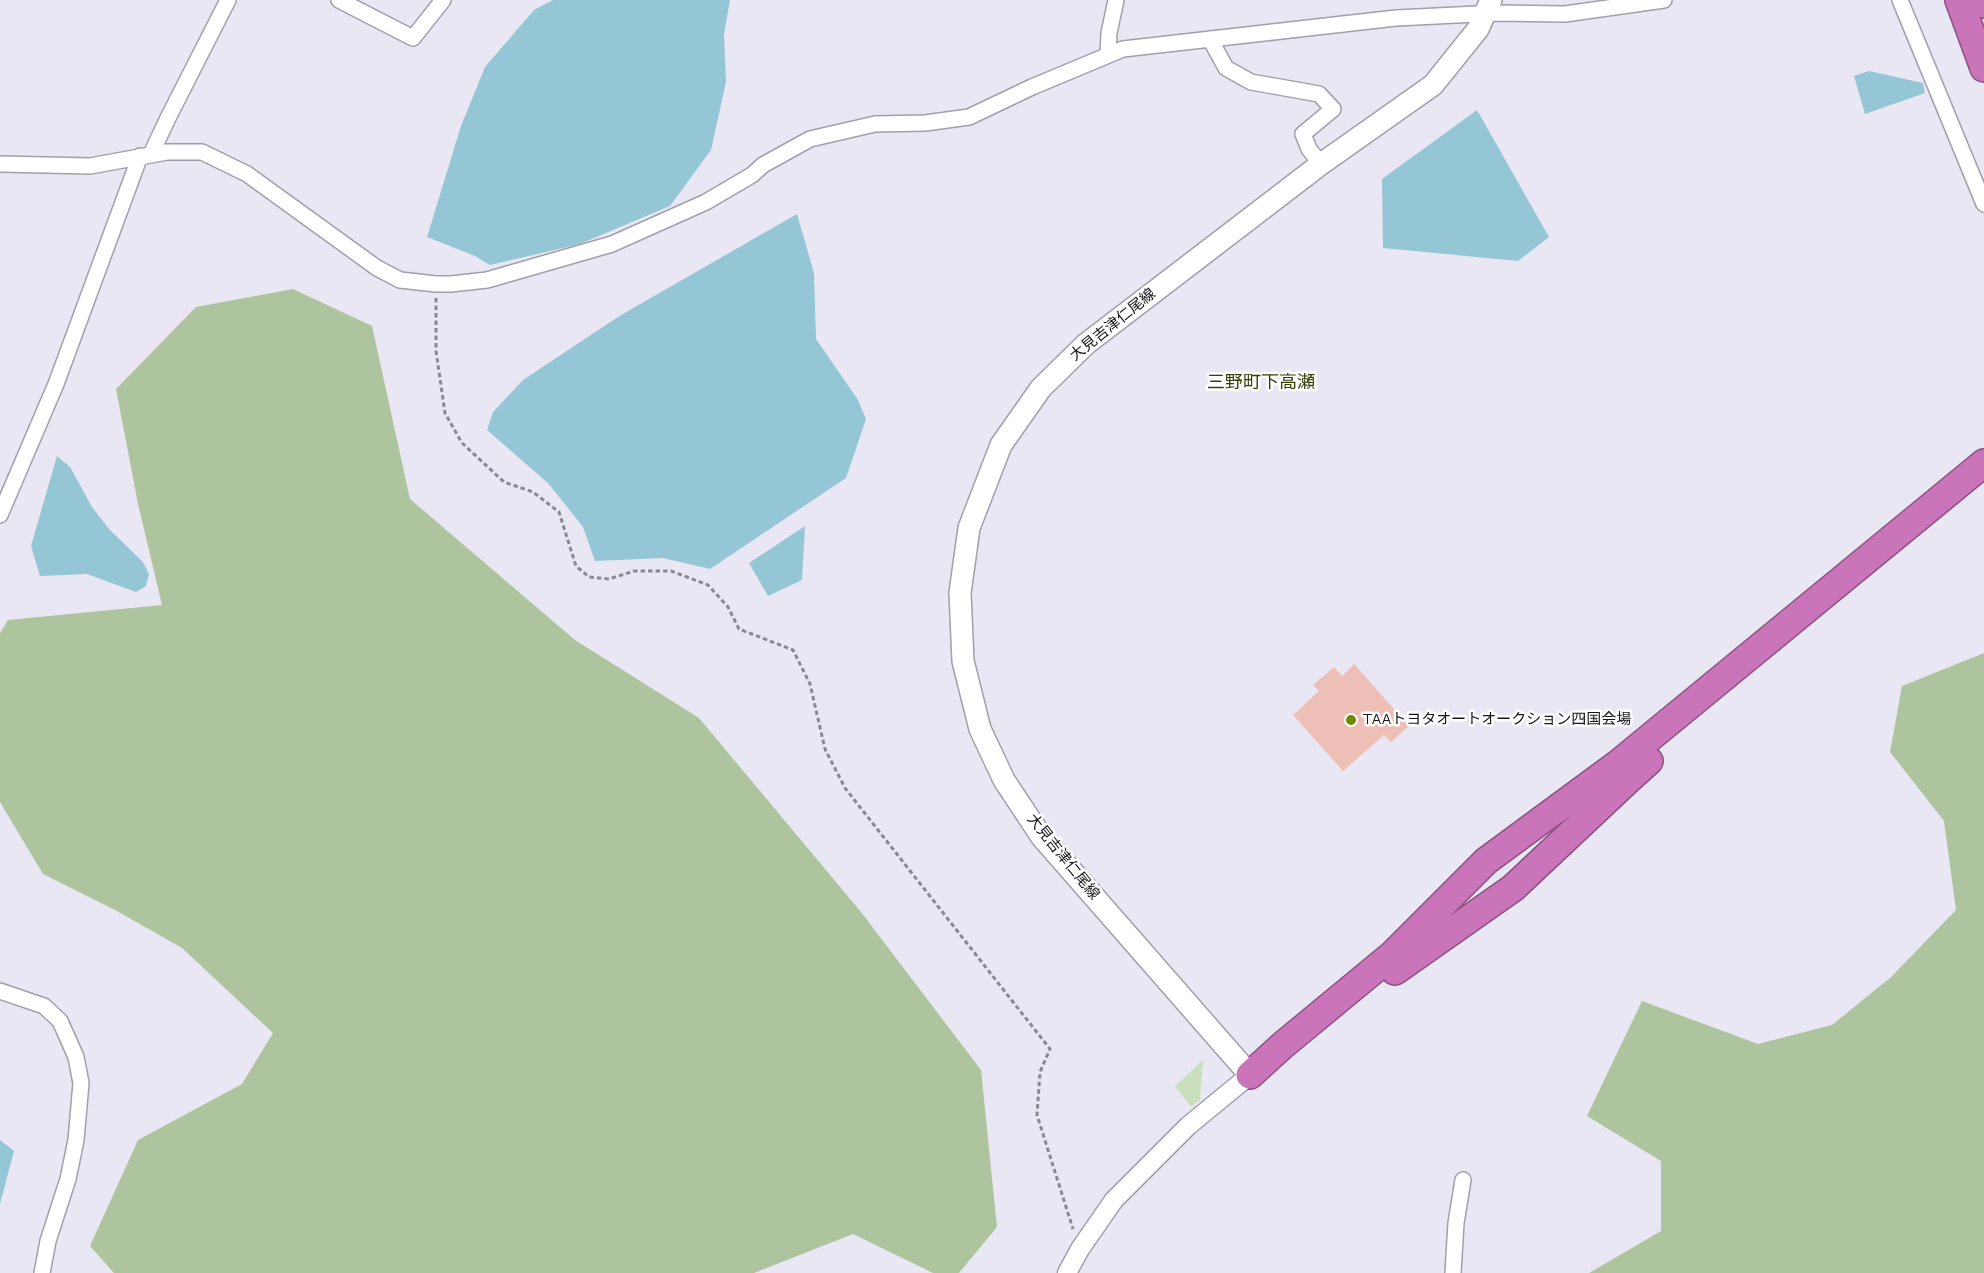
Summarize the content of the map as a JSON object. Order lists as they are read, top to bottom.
{
  "streets": {
    "main road": ["大見吉津仁尾線"]
  },
  "districts": ["三野町下高瀬"],
  "places": ["TAAトヨタオートオークション四国会場"]
}
